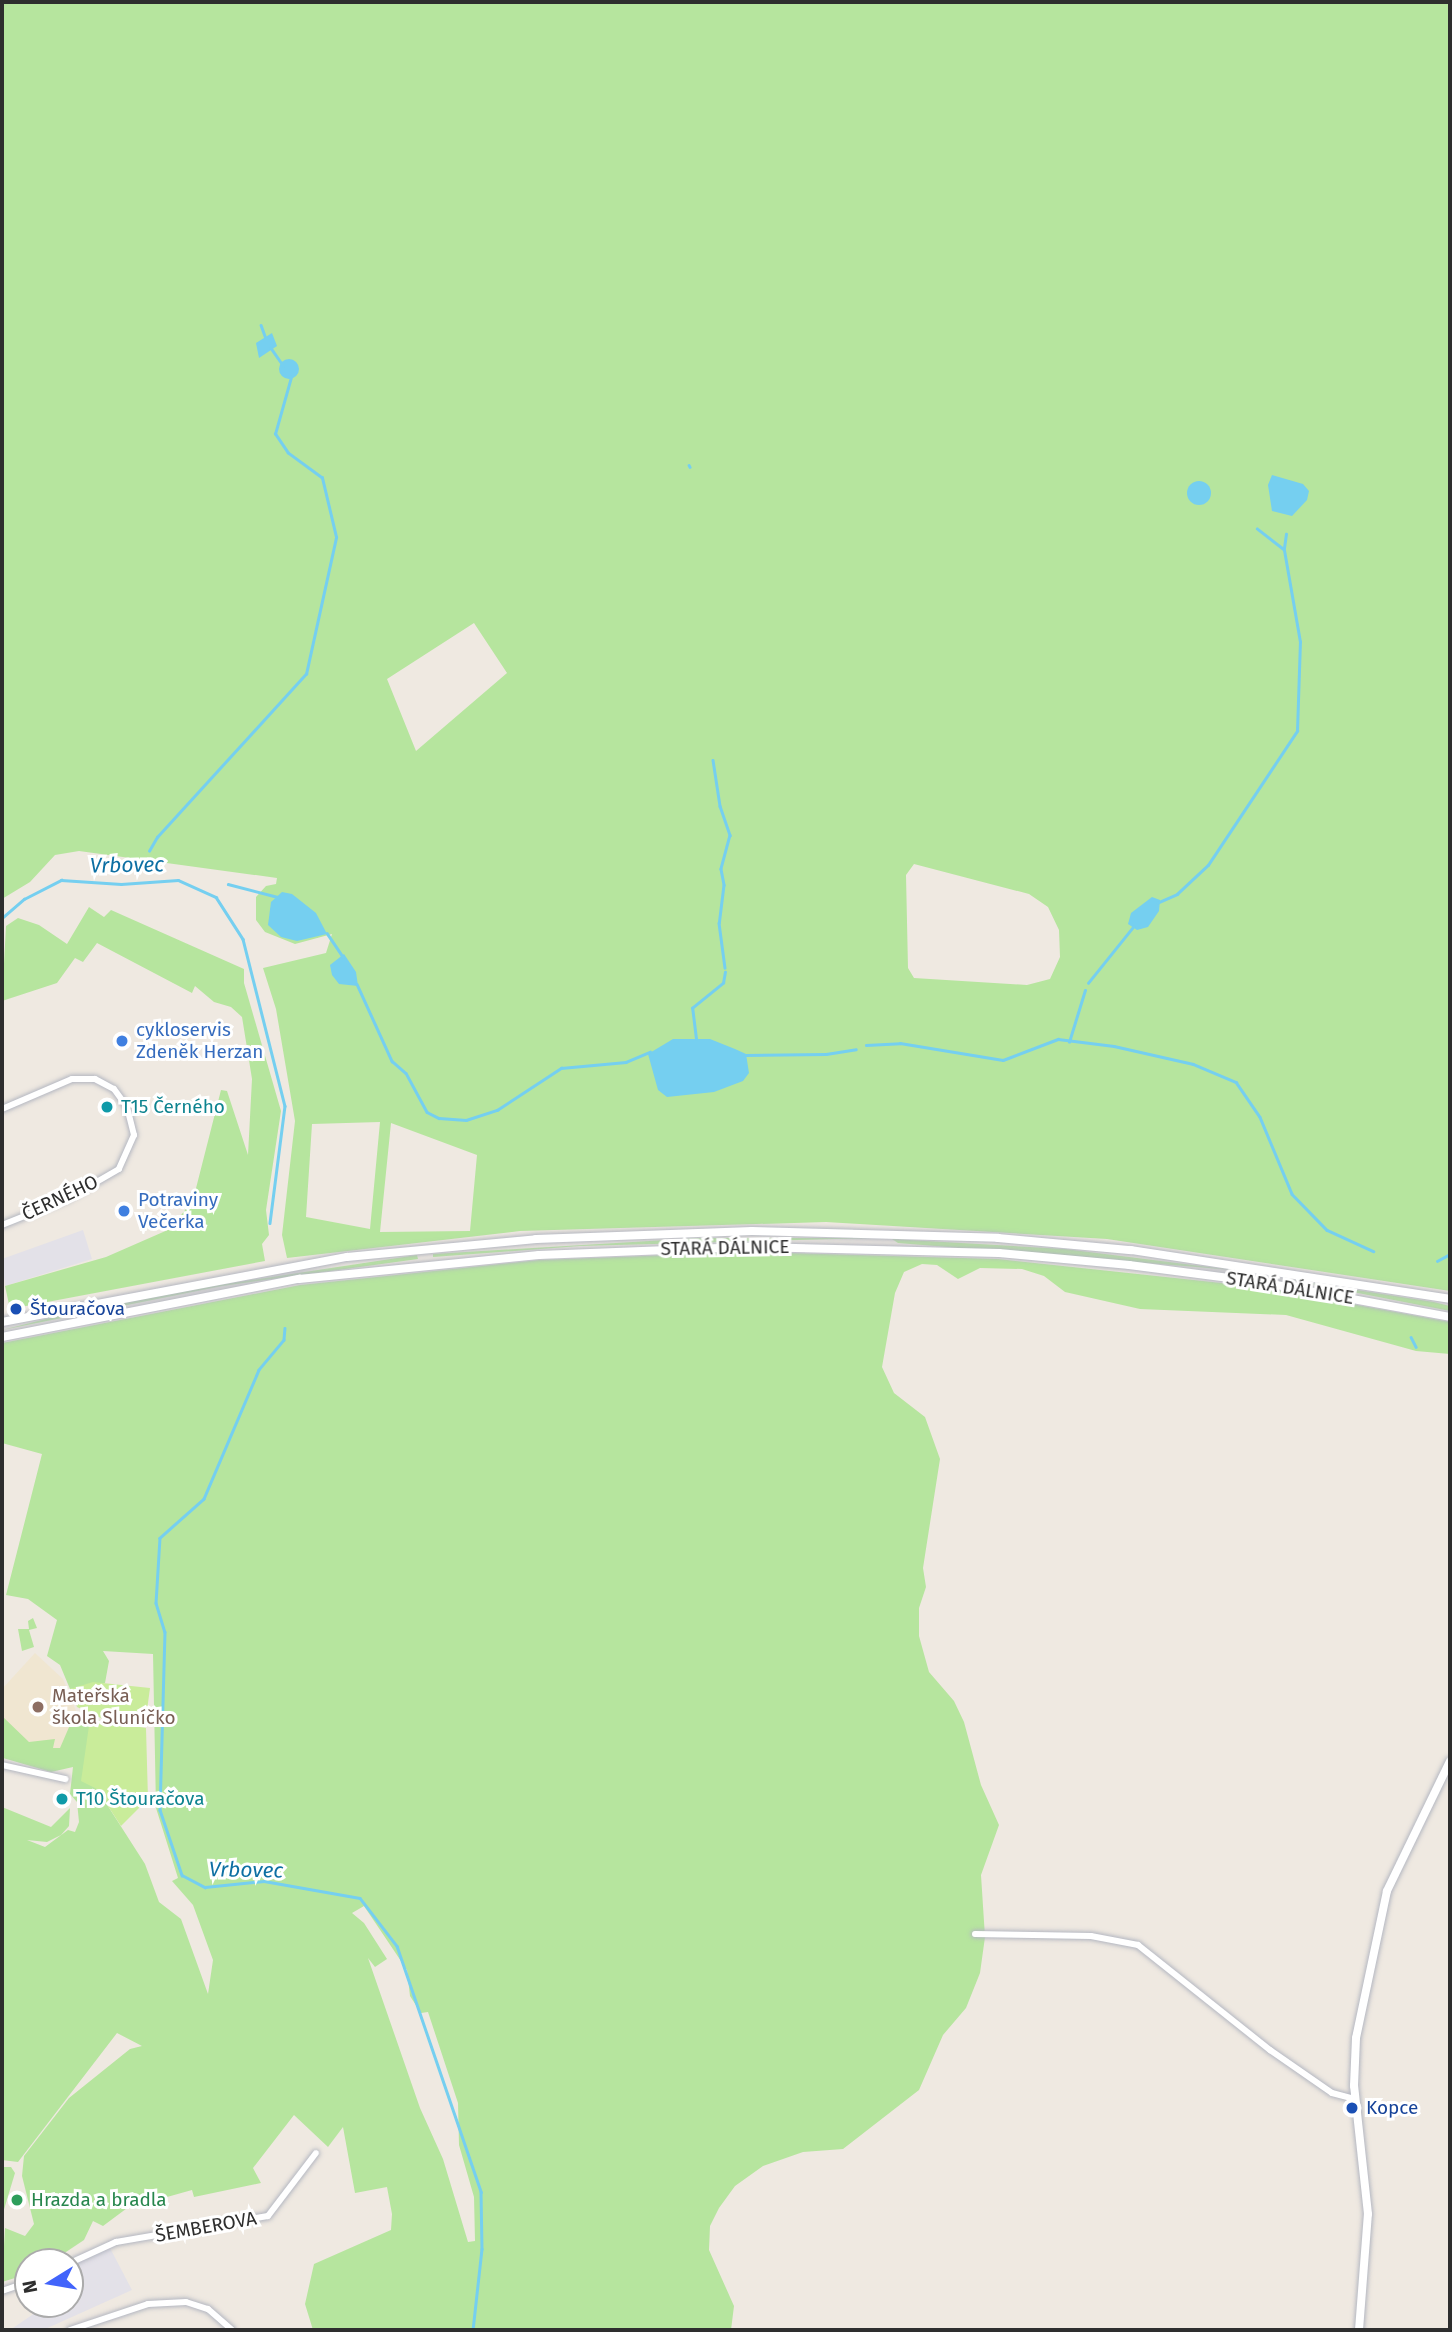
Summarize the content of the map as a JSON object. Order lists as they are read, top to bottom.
{
  "streets": {
    "main road": ["STARÁ DÁLNICE"],
    "street": ["ČERNÉHO", "ŠEMBEROVA"]
  },
  "water": ["Vrbovec"],
  "places": [
    "cykloservis Zdeněk Herzan",
    "T15 Černého",
    "Potraviny Večerka",
    "Štouračova",
    "Mateřská škola Sluníčko",
    "T10 Štouračova",
    "Kopce",
    "Hrazda a bradla"
  ],
  "north": "left"
}
